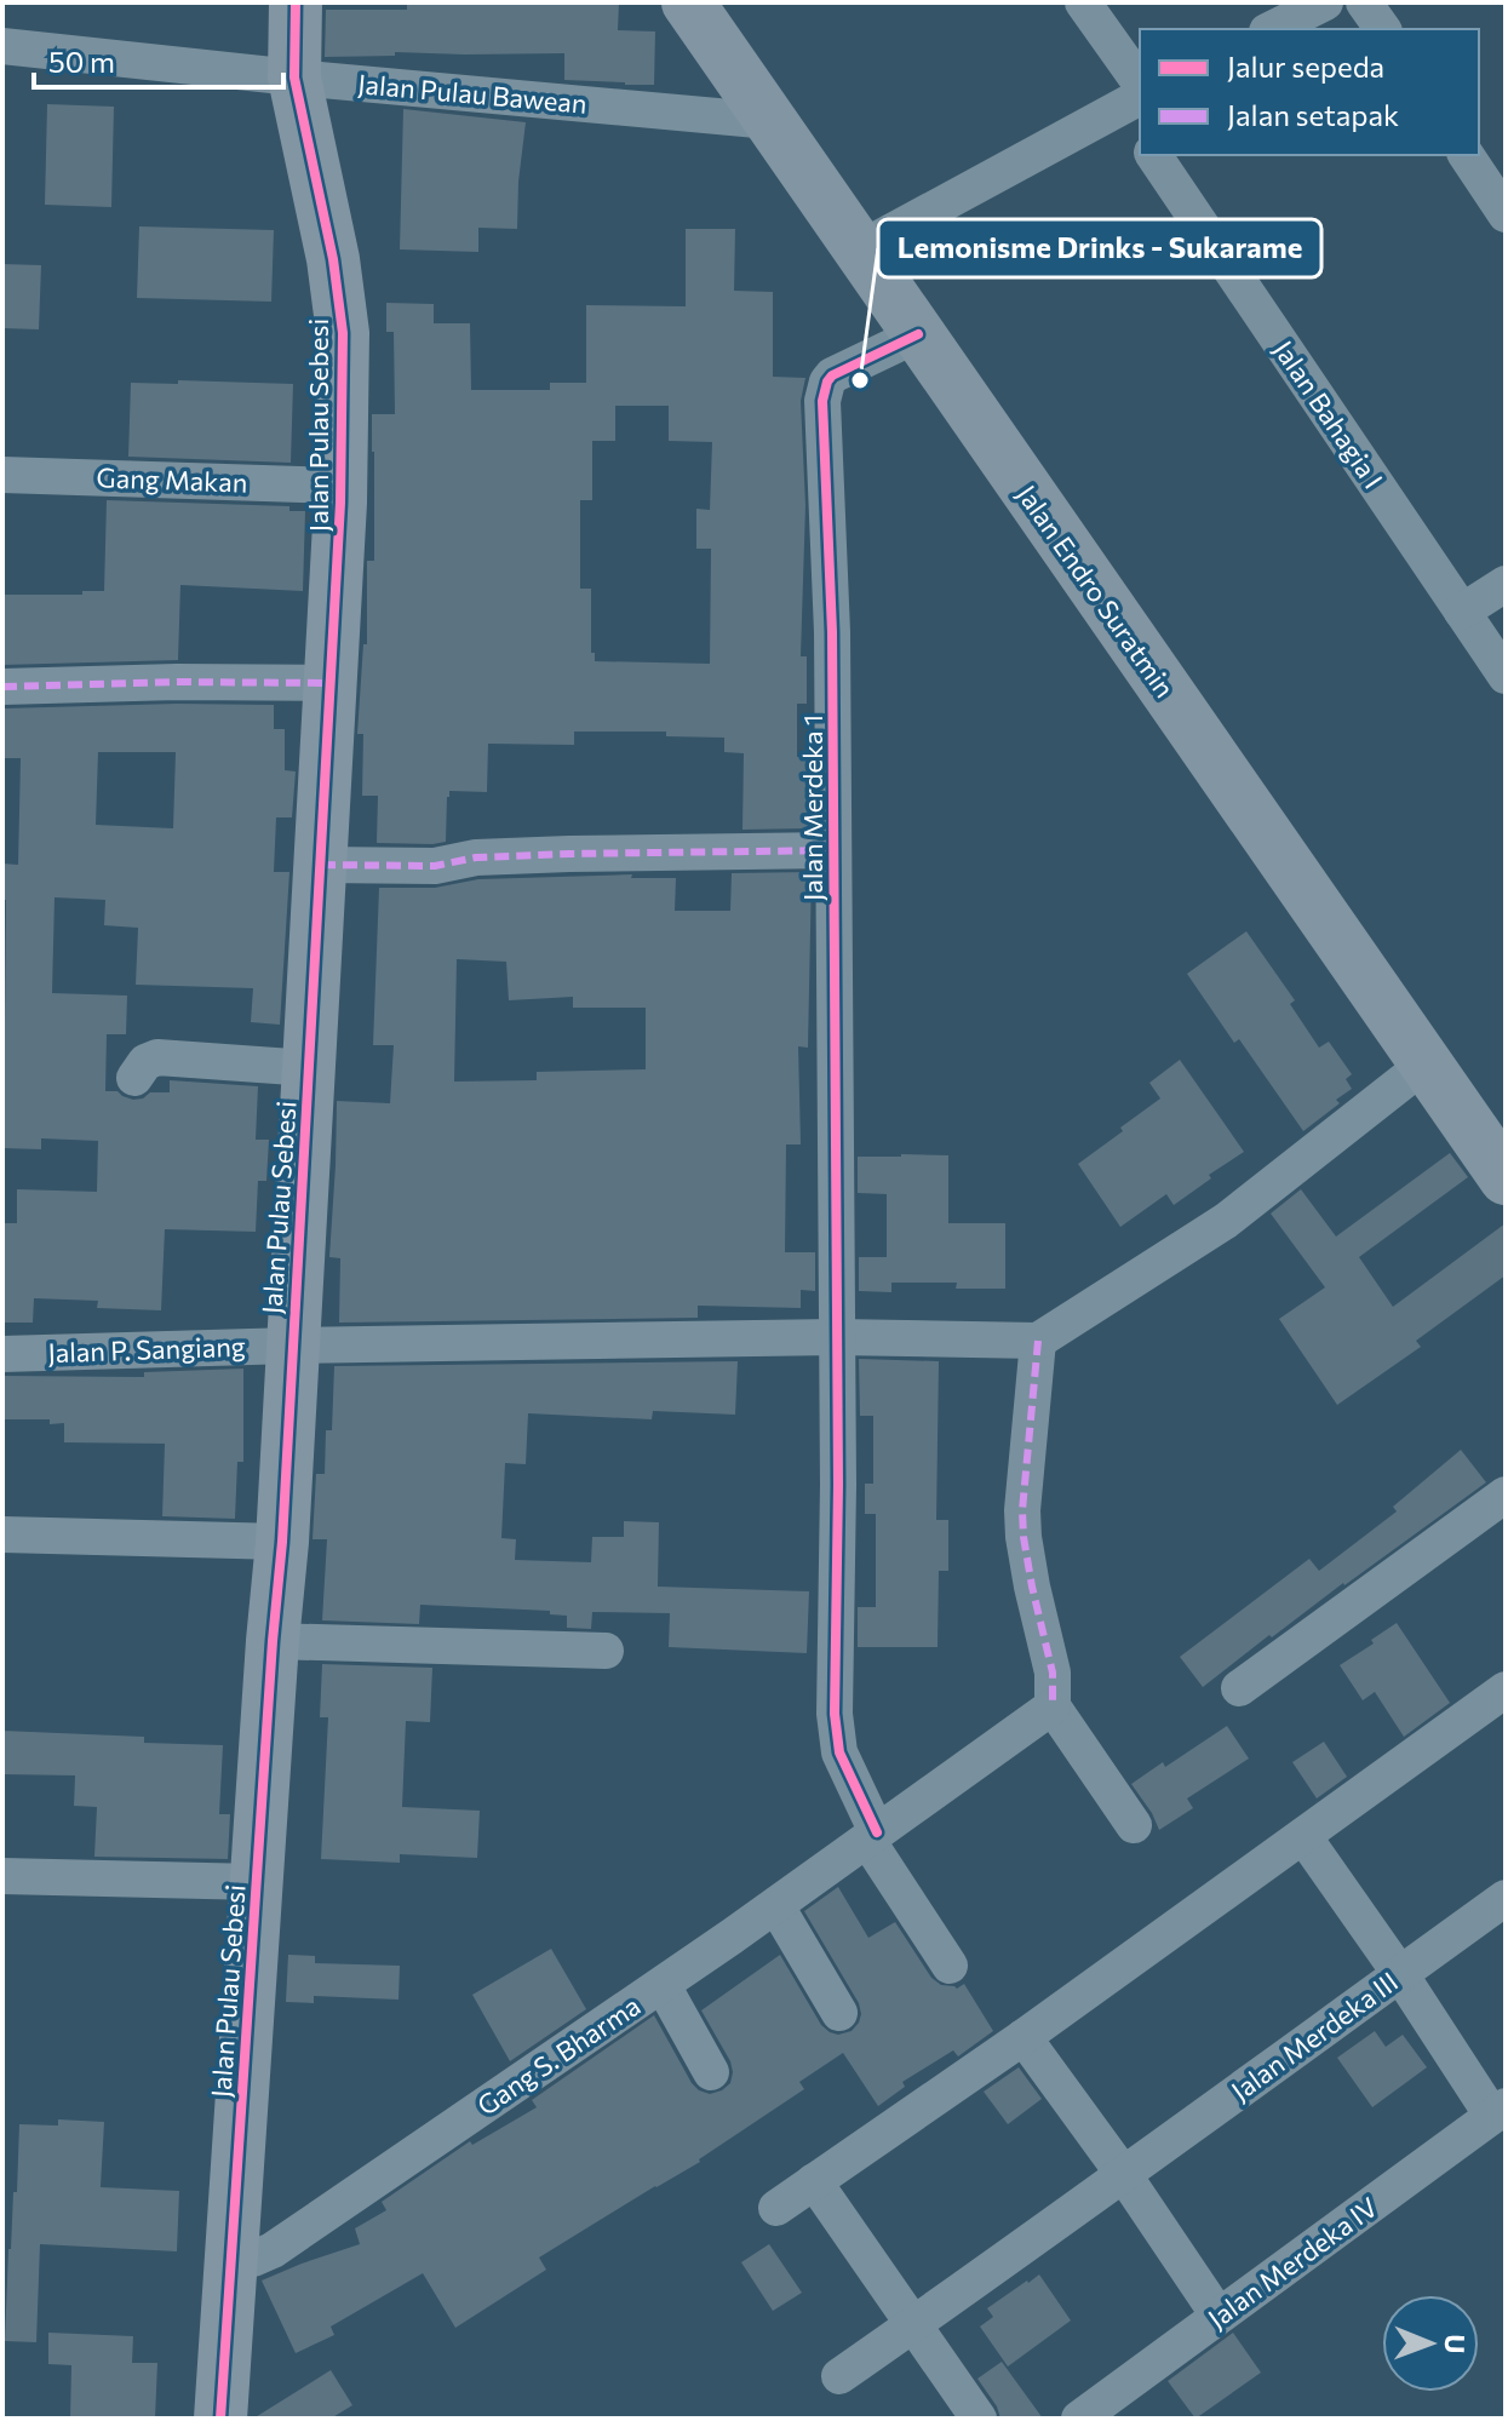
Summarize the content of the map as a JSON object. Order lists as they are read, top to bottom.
{
  "streets": {
    "street": [
      "Jalan Pulau Bawean",
      "Jalan Bahagia I",
      "Jalan Pulau Sebesi",
      "Gang Makan",
      "Jalan Endro Suratmin",
      "Jalan Merdeka 1",
      "Jalan P. Sangiang",
      "Jalan Merdeka III",
      "Gang S. Bharma",
      "Jalan Merdeka IV"
    ]
  },
  "crossings": [
    ["Jalan Pulau Bawean", "Jalan Pulau Sebesi"],
    ["Jalan Pulau Bawean", "Jalan Endro Suratmin"],
    ["Jalan Pulau Sebesi", "Gang Makan"],
    ["Jalan Pulau Sebesi", "Jalan P. Sangiang"],
    ["Jalan Pulau Sebesi", "Gang S. Bharma"],
    ["Jalan Endro Suratmin", "Jalan Merdeka 1"],
    ["Jalan Merdeka 1", "Gang S. Bharma"]
  ],
  "places": ["Lemonisme Drinks - Sukarame"],
  "legend": ["Jalur sepeda", "Jalan setapak"],
  "scale_bar": "50 m",
  "north": "right"
}
